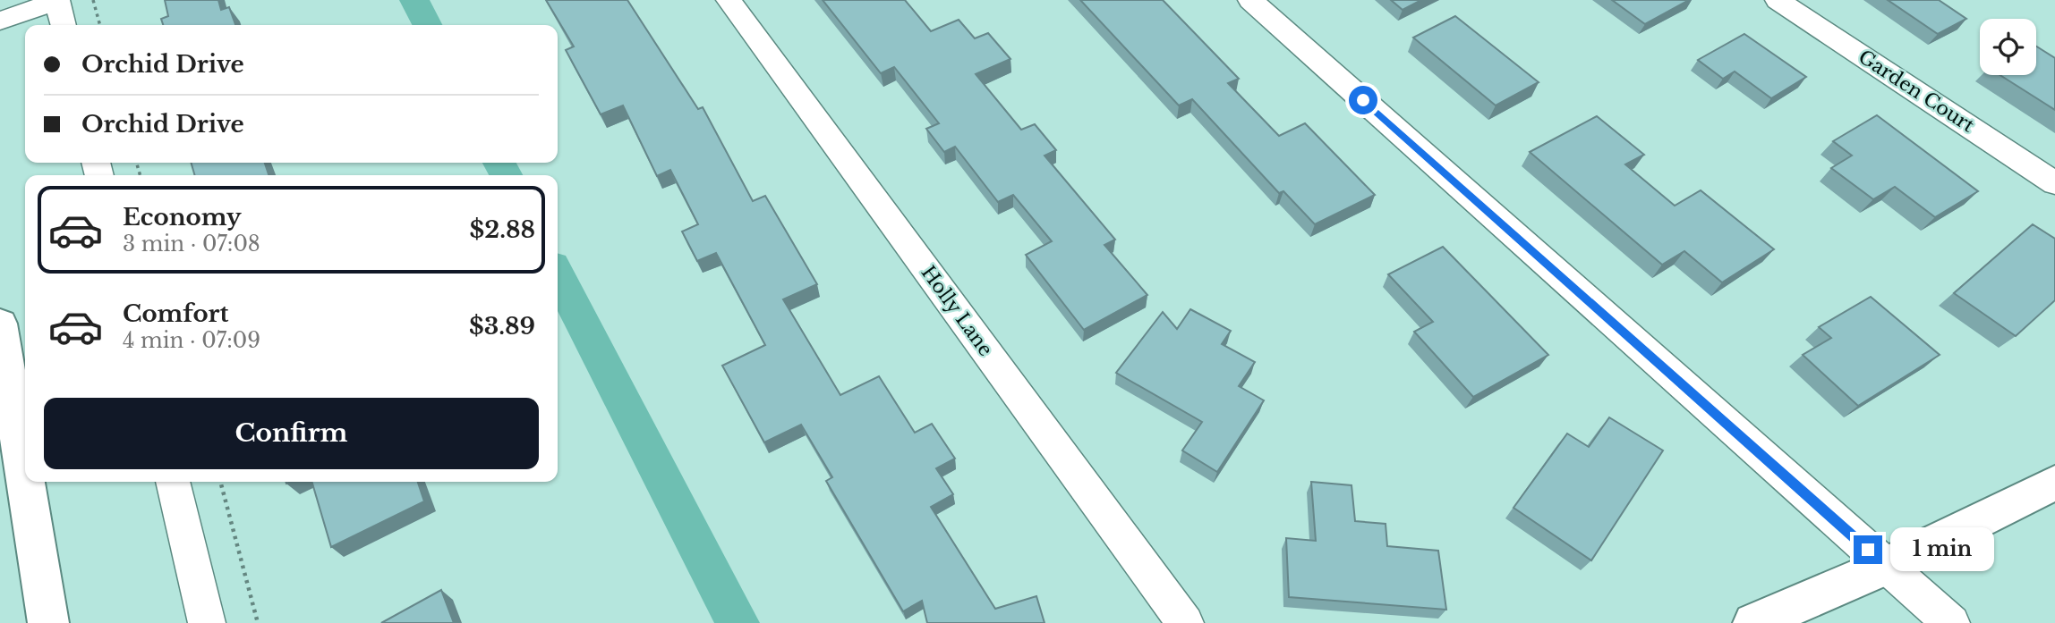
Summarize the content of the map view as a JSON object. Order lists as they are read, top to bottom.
{
  "streets": {
    "street": ["Garden Court", "Holly Lane"]
  },
  "page": {
    "banner": ["Orchid Drive", "Orchid Drive"],
    "list": [
      {
        "name": "Economy",
        "note": "3 min · 07:08",
        "value": "$2.88"
      },
      {
        "name": "Comfort",
        "note": "4 min · 07:09",
        "value": "$3.89"
      }
    ],
    "buttons": "Confirm",
    "bubble": "1 min"
  }
}
